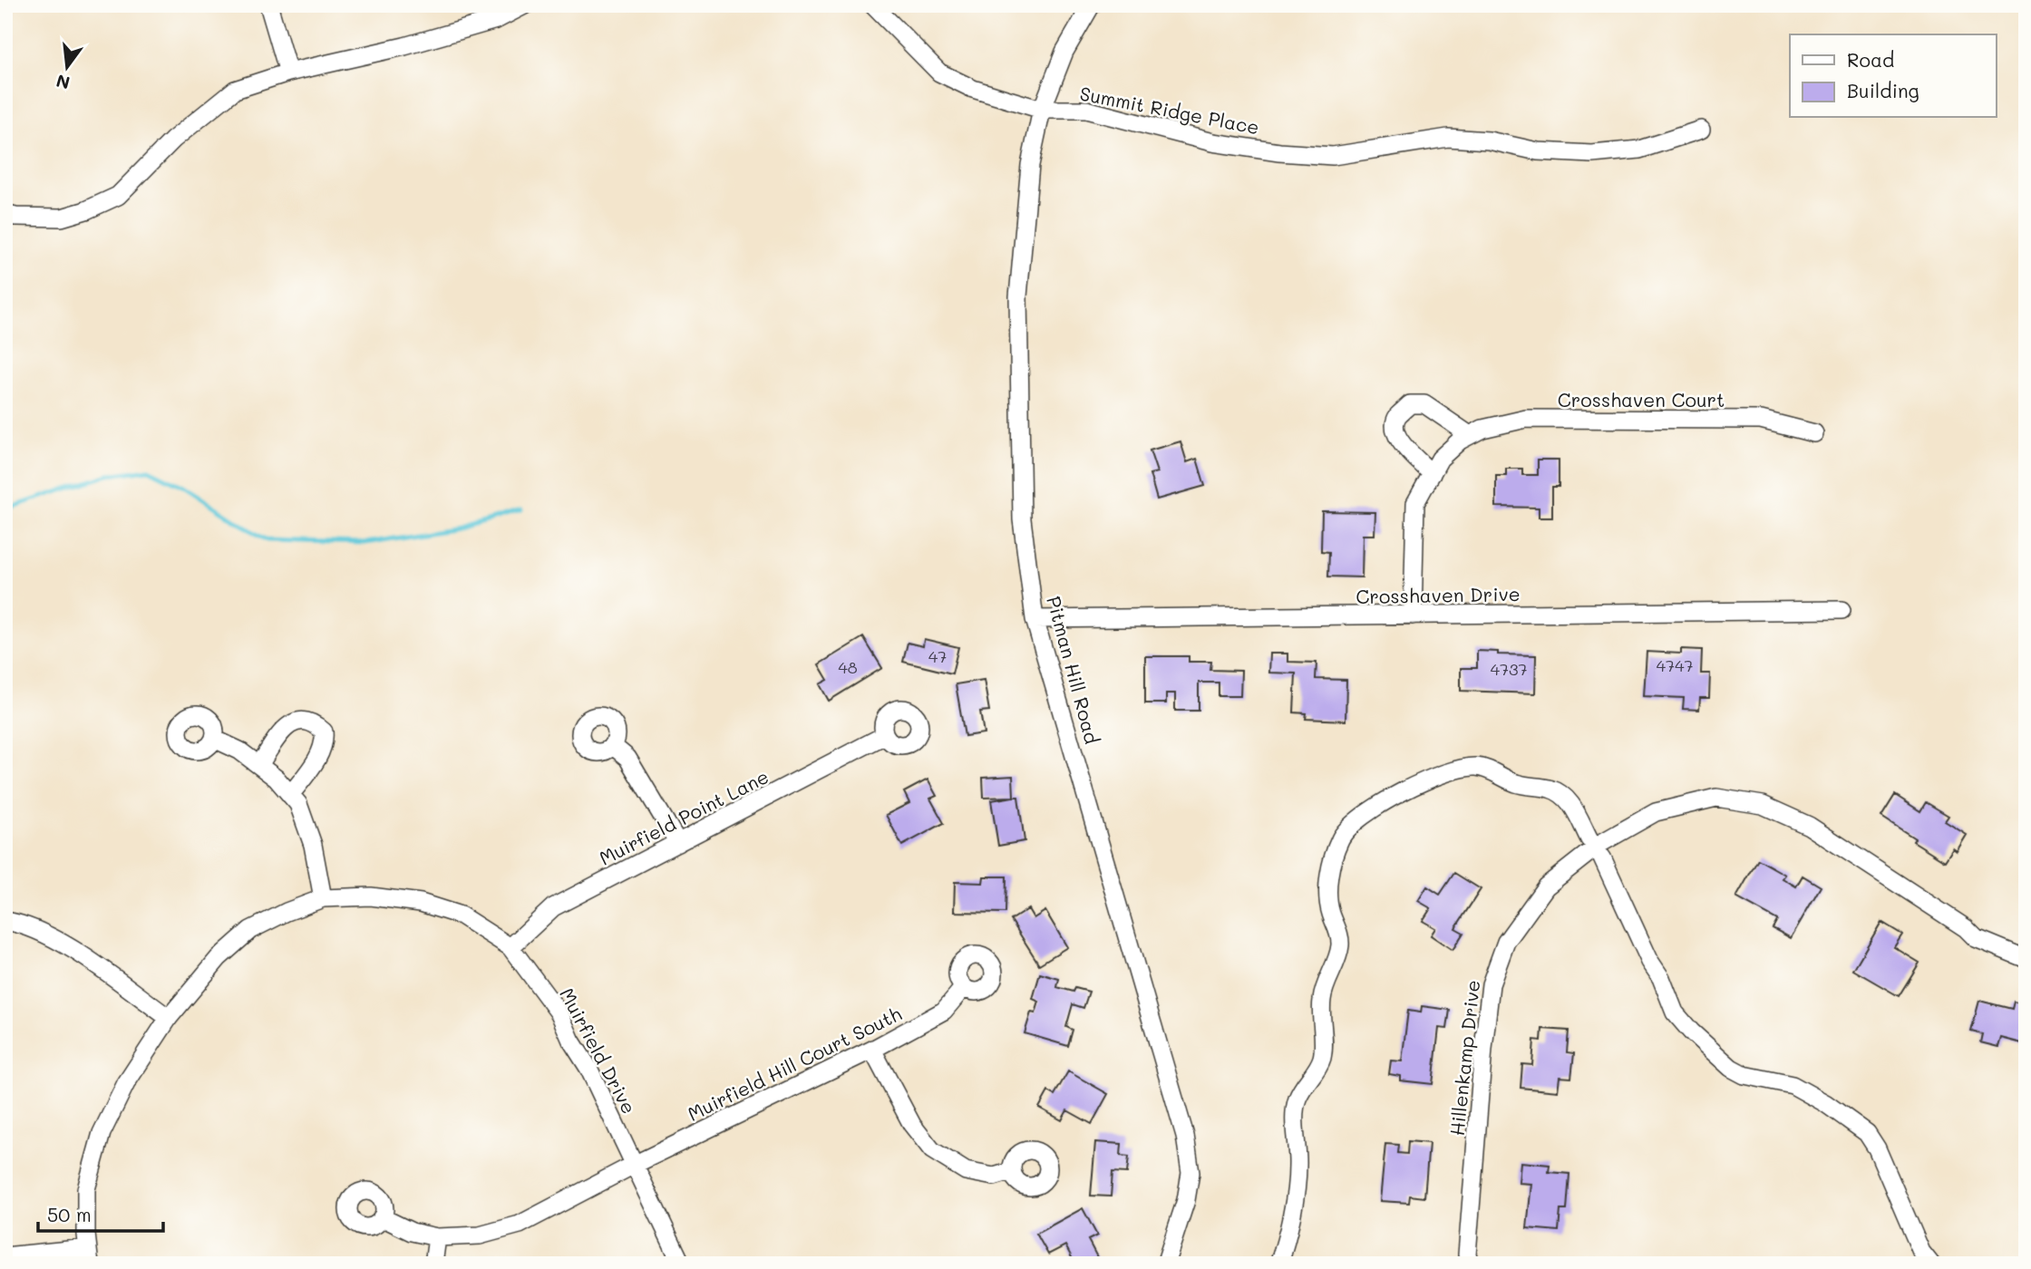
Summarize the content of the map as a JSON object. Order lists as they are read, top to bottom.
{
  "streets": {
    "street": [
      "Summit Ridge Place",
      "Crosshaven Court",
      "Crosshaven Drive",
      "Pitman Hill Road",
      "Muirfield Point Lane",
      "Muirfield Drive",
      "Hillenkamp Drive",
      "Muirfield Hill Court South"
    ]
  },
  "crossings": [
    ["Summit Ridge Place", "Pitman Hill Road"],
    ["Crosshaven Court", "Crosshaven Drive"],
    ["Crosshaven Drive", "Pitman Hill Road"],
    ["Muirfield Point Lane", "Muirfield Drive"],
    ["Muirfield Drive", "Muirfield Hill Court South"]
  ],
  "house_numbers": [
    "47",
    "4747",
    "48",
    "4737"
  ],
  "legend": ["Road", "Building"],
  "scale_bar": "50 m",
  "north": "bottom"
}
